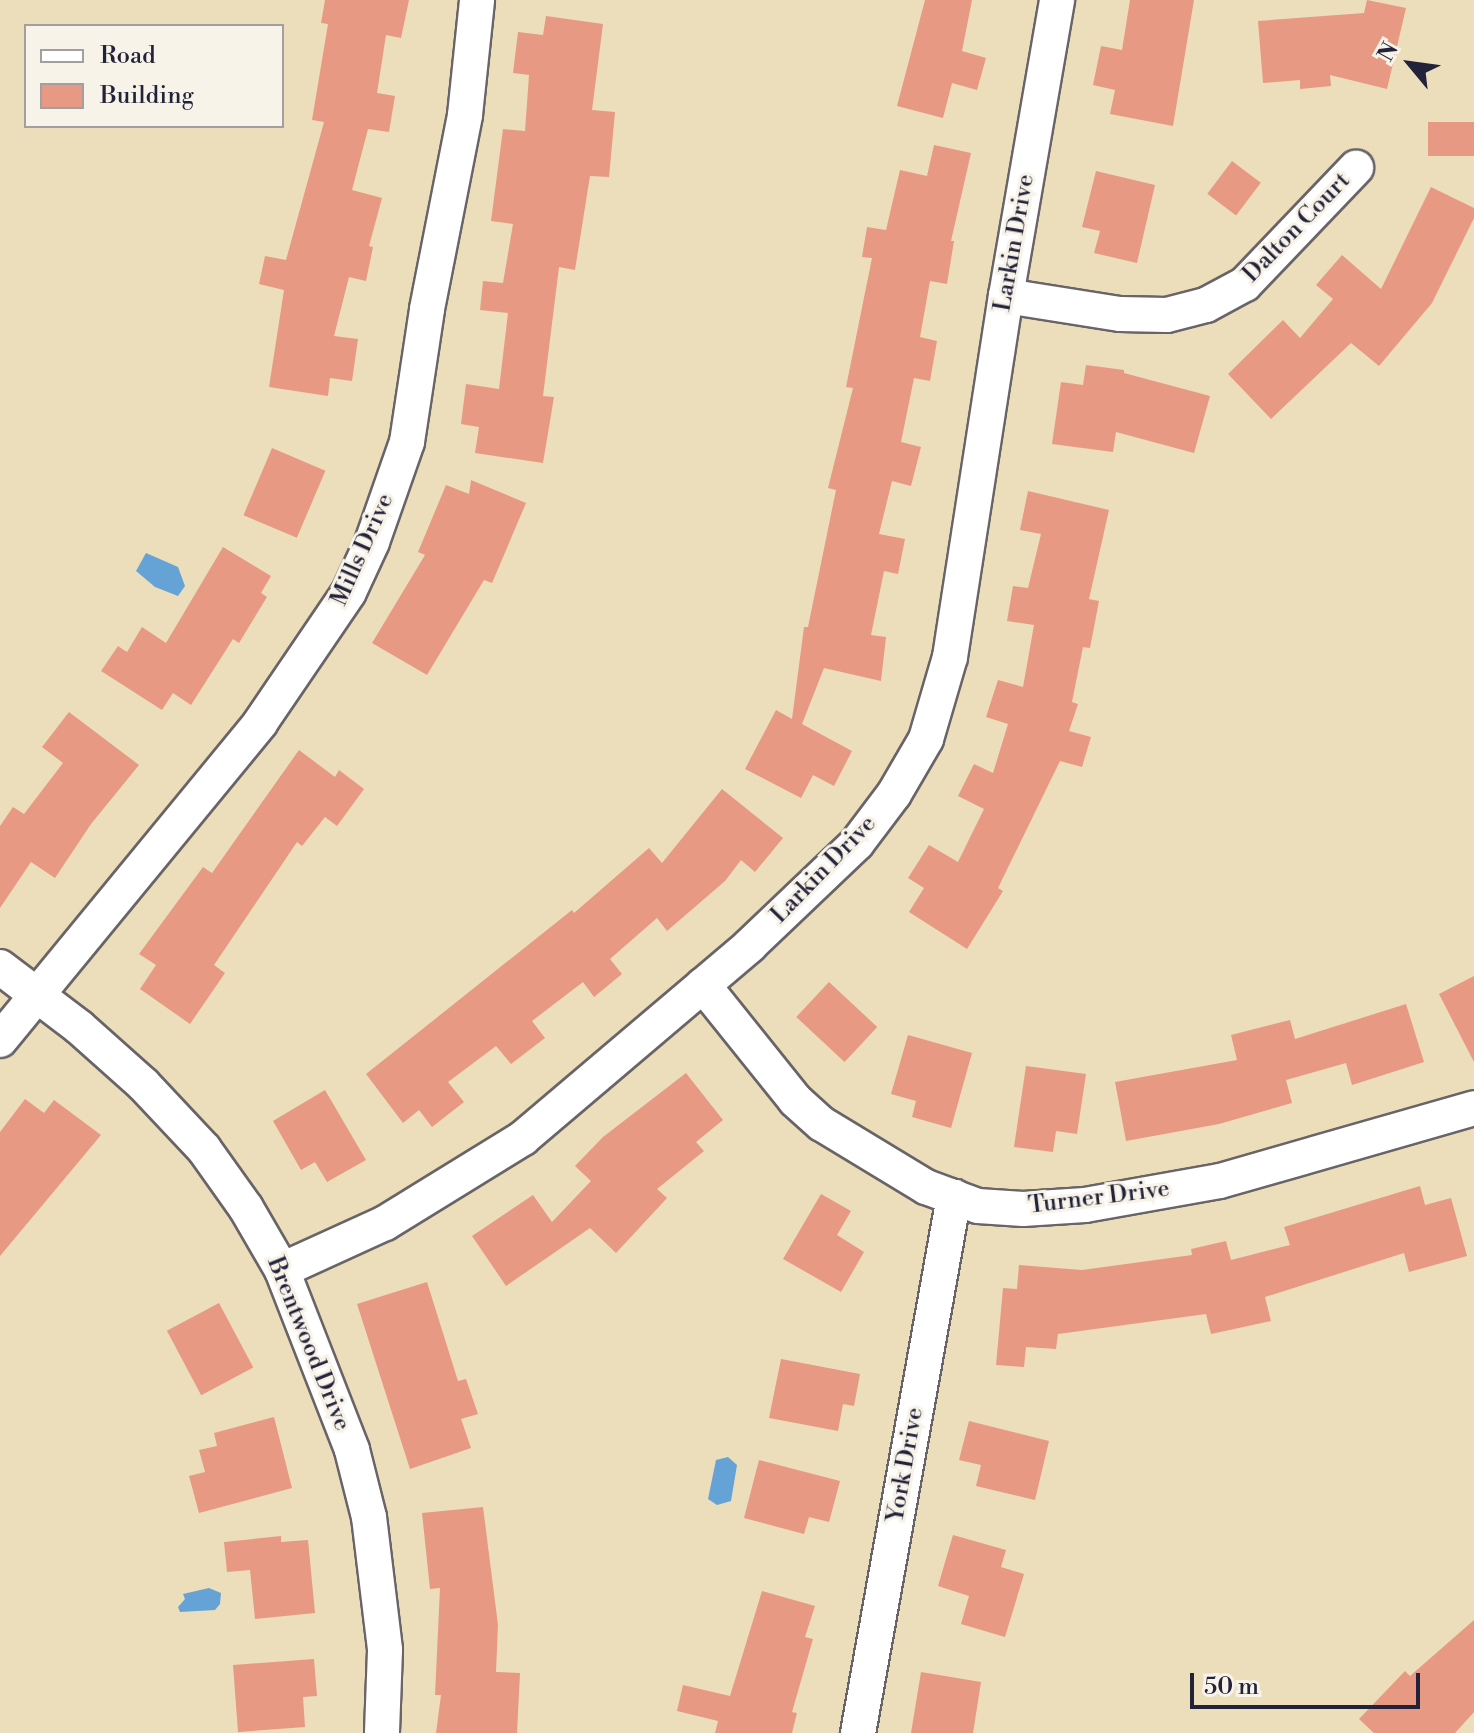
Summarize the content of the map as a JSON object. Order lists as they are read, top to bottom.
{
  "streets": {
    "street": [
      "Dalton Court",
      "Larkin Drive",
      "Mills Drive",
      "Turner Drive",
      "Brentwood Drive",
      "York Drive"
    ]
  },
  "crossings": [
    ["Dalton Court", "Larkin Drive"],
    ["Larkin Drive", "Turner Drive"],
    ["Larkin Drive", "Brentwood Drive"],
    ["Mills Drive", "Brentwood Drive"],
    ["Turner Drive", "York Drive"]
  ],
  "legend": ["Road", "Building"],
  "scale_bar": "50 m",
  "north": "top left"
}
